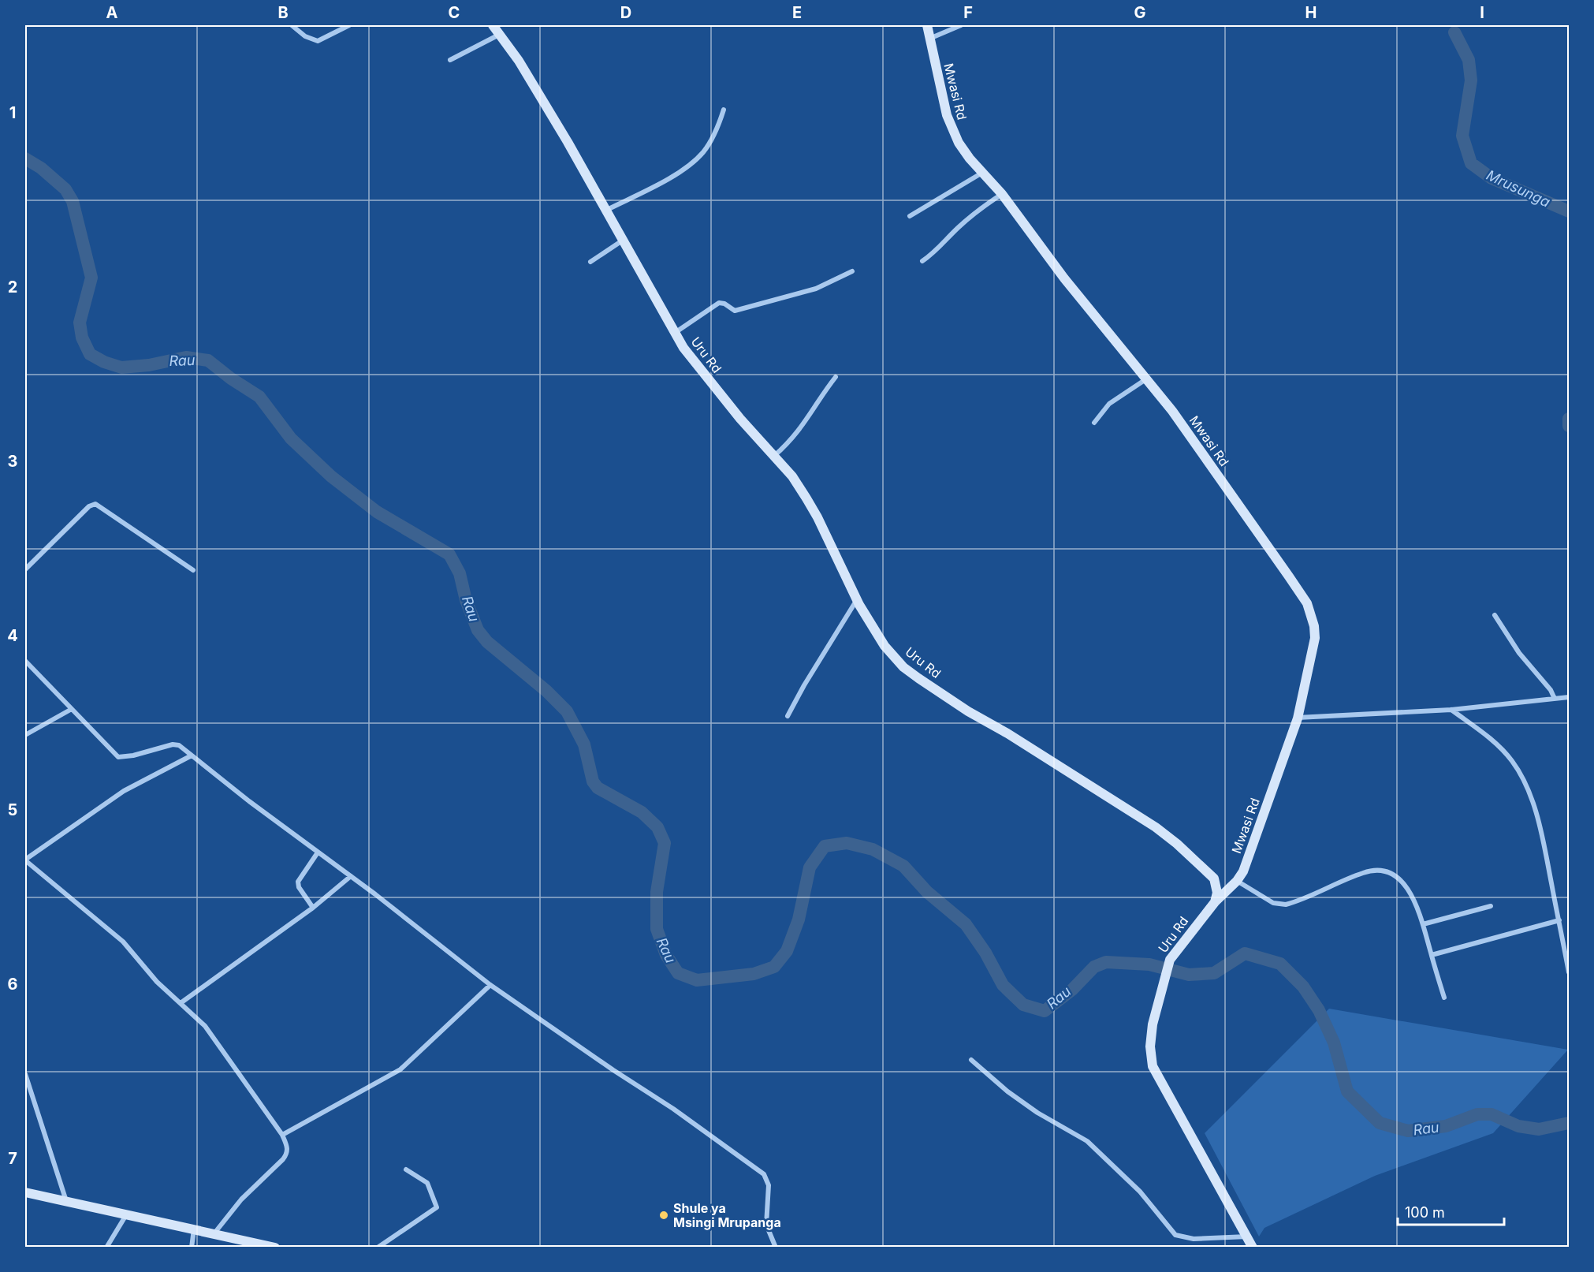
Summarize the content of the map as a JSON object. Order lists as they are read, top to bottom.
{
  "streets": {
    "street": ["Mwasi Rd", "Uru Rd"]
  },
  "crossings": [
    ["Mwasi Rd", "Uru Rd"]
  ],
  "water": ["Mrusunga", "Rau"],
  "places": ["Shule ya Msingi Mrupanga"],
  "scale_bar": "100 m",
  "grid": {
    "columns": [
      "A",
      "B",
      "C",
      "D",
      "E",
      "F",
      "G",
      "H",
      "I"
    ],
    "rows": [
      "1",
      "2",
      "3",
      "4",
      "5",
      "6",
      "7"
    ]
  }
}
